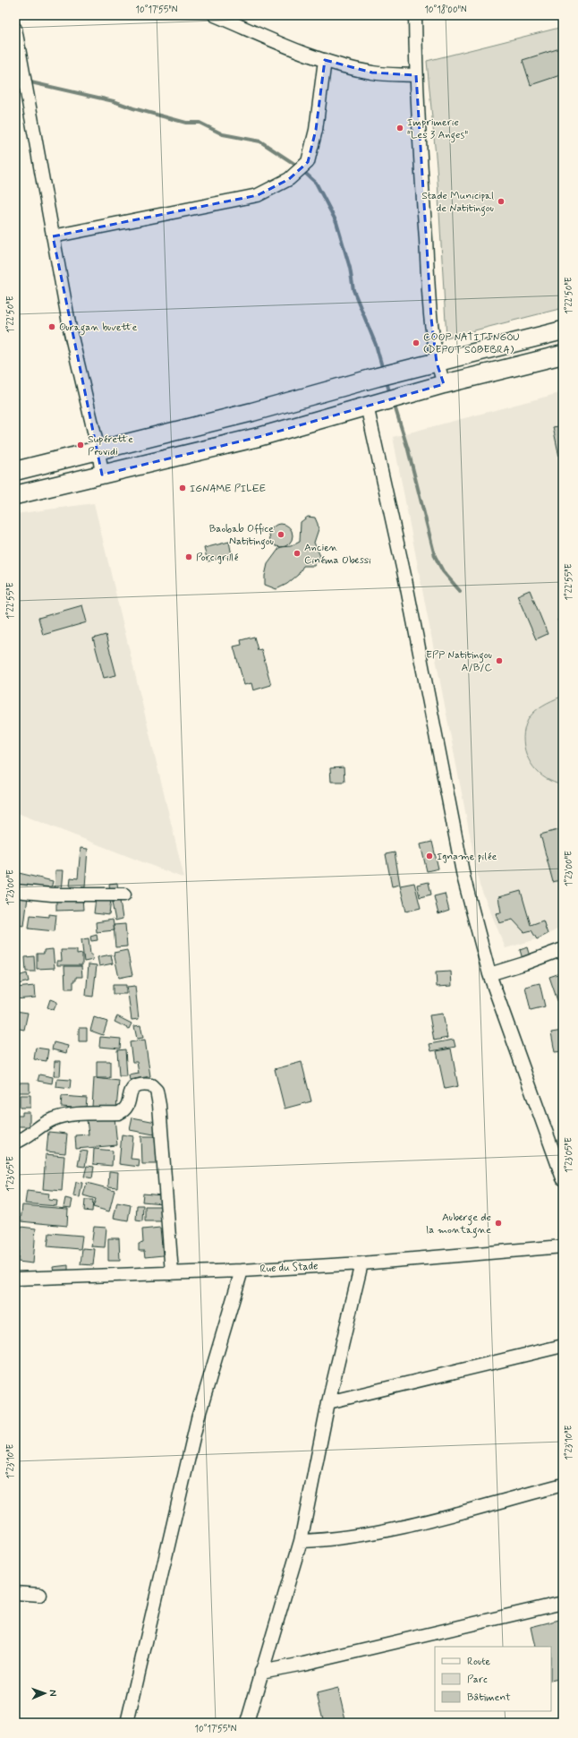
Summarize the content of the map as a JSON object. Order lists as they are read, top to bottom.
{
  "streets": {
    "street": ["Rue du Stade"]
  },
  "places": [
    "Imprimerie \"Les 3 Anges\"",
    "Stade Municipal de Natitingou",
    "Ouragan buvette",
    "COOP NATITINGOU (DEPOT SOBEBRA)",
    "Supérette Providi",
    "IGNAME PILEE",
    "Baobab Office Natitingou",
    "Ancien Cinéma Obessi",
    "Porc grillé",
    "EPP Natitingou A/B/C",
    "Igname pilée",
    "Auberge de la montagne"
  ],
  "legend": ["Route", "Parc", "Bâtiment"],
  "north": "right",
  "coordinates": [
    "10°17'55\"N",
    "10°18'00\"N",
    "1°22'50\"E",
    "1°22'55\"E",
    "1°23'00\"E",
    "1°23'05\"E",
    "1°23'10\"E"
  ]
}
